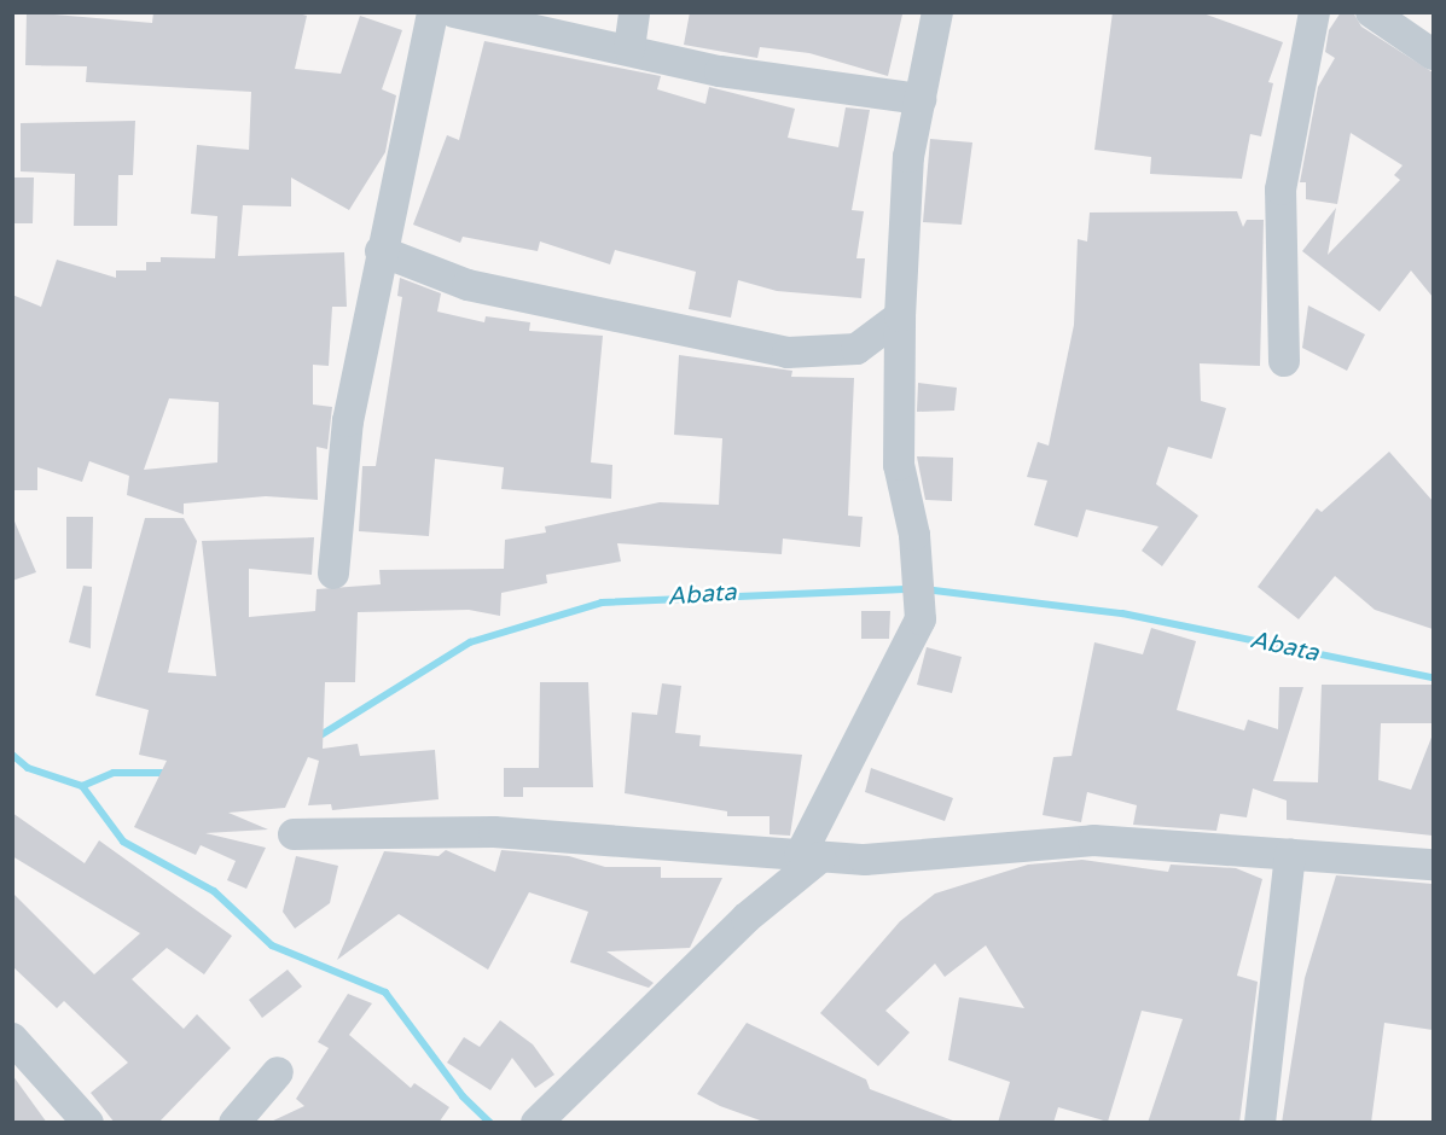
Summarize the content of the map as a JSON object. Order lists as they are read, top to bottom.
{
  "water": ["Abata"]
}
